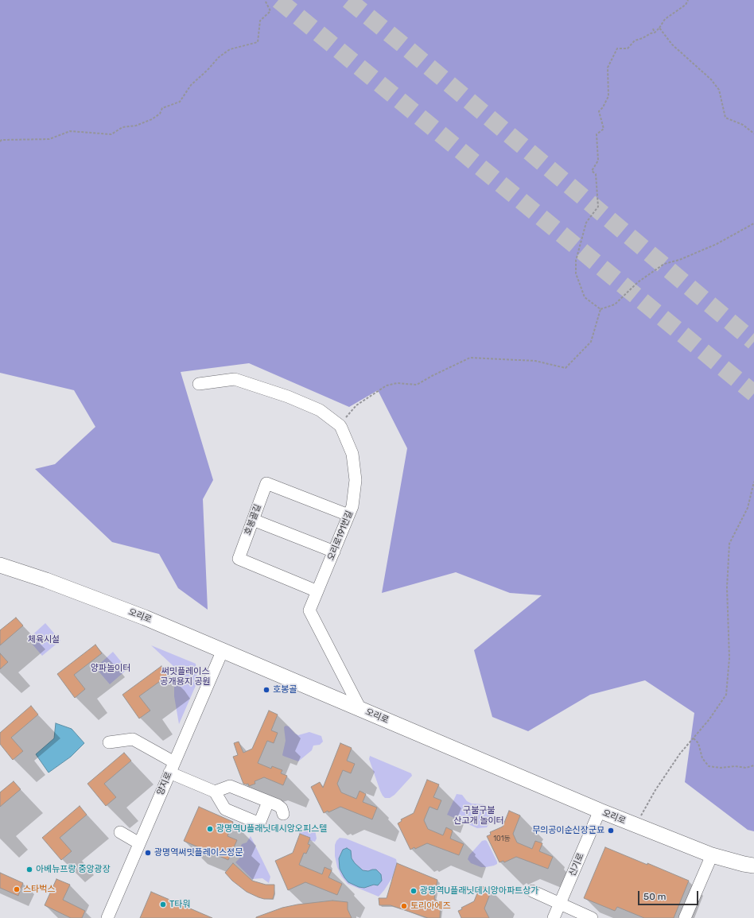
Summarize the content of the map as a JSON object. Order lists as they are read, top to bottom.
{
  "streets": {
    "main road": ["오리로"],
    "street": [
      "호봉골길",
      "오리로191번길",
      "양지로",
      "신기로"
    ]
  },
  "crossings": [
    ["호봉골길", "오리로191번길"],
    ["오리로191번길", "오리로"],
    ["오리로", "양지로"],
    ["오리로", "신기로"]
  ],
  "parks": [
    "체육시설",
    "양파놀이터",
    "써밋플레이스 공개용지 공원",
    "구불구불 산고개 놀이터"
  ],
  "places": [
    "호봉골",
    "광명역U플래닛데시앙오피스텔",
    "무의공이순신장군묘",
    "광명역써밋플레이스정문",
    "아베뉴프랑 중앙광장",
    "스타벅스",
    "광명역U플래닛데시앙아파트상가",
    "T타워",
    "토리아에즈"
  ],
  "house_numbers": ["101동"],
  "scale_bar": "50 m"
}
